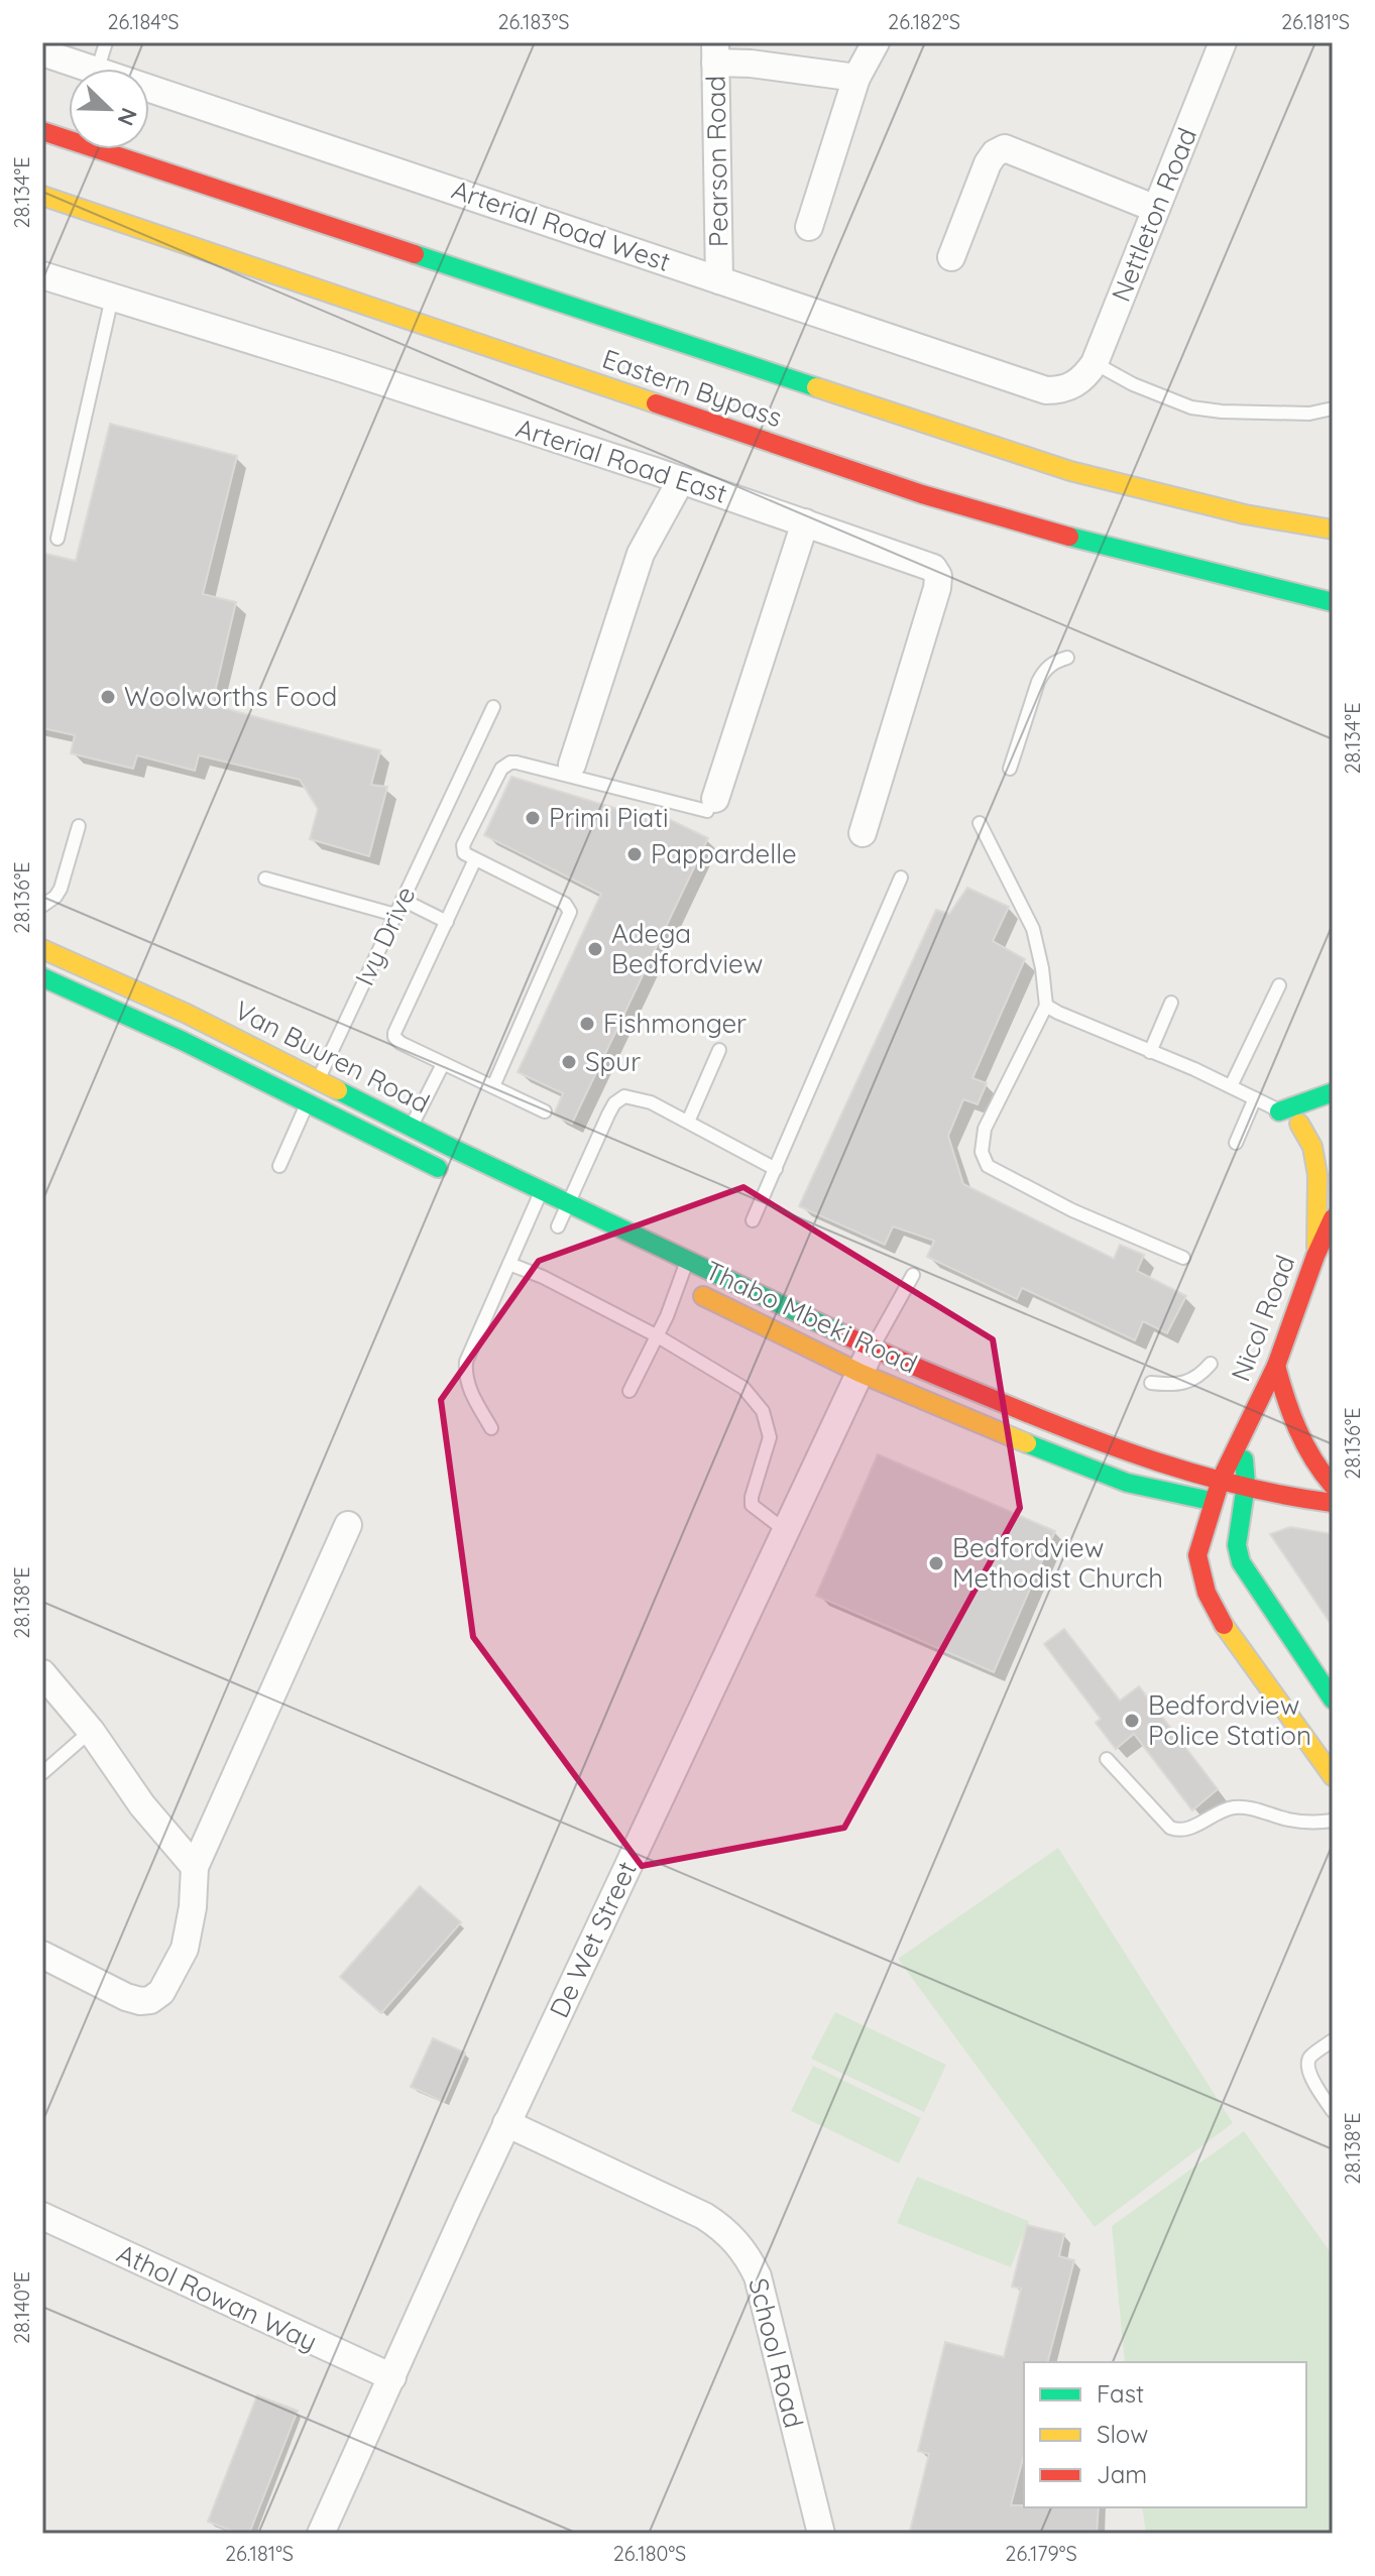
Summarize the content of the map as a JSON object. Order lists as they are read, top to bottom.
{
  "streets": {
    "main road": [
      "Eastern Bypass",
      "Van Buuren Road",
      "Thabo Mbeki Road",
      "Nicol Road"
    ],
    "street": [
      "Pearson Road",
      "Nettleton Road",
      "Arterial Road West",
      "Arterial Road East",
      "De Wet Street",
      "Athol Rowan Way",
      "School Road"
    ],
    "lane": ["Ivy Drive"]
  },
  "crossings": [
    ["Pearson Road", "Arterial Road West"],
    ["Nettleton Road", "Arterial Road West"],
    ["Ivy Drive", "Van Buuren Road"],
    ["Thabo Mbeki Road", "Nicol Road"],
    ["Thabo Mbeki Road", "De Wet Street"],
    ["De Wet Street", "Athol Rowan Way"],
    ["De Wet Street", "School Road"]
  ],
  "places": [
    "Woolworths Food",
    "Primi Piati",
    "Pappardelle",
    "Adega Bedfordview",
    "Fishmonger",
    "Spur",
    "Bedfordview Methodist Church",
    "Bedfordview Police Station"
  ],
  "legend": ["Fast", "Slow", "Jam"],
  "north": "bottom right",
  "coordinates": [
    "26.184°S",
    "26.183°S",
    "26.182°S",
    "26.181°S",
    "28.134°E",
    "28.136°E",
    "28.138°E",
    "28.140°E",
    "26.180°S",
    "26.179°S"
  ]
}
